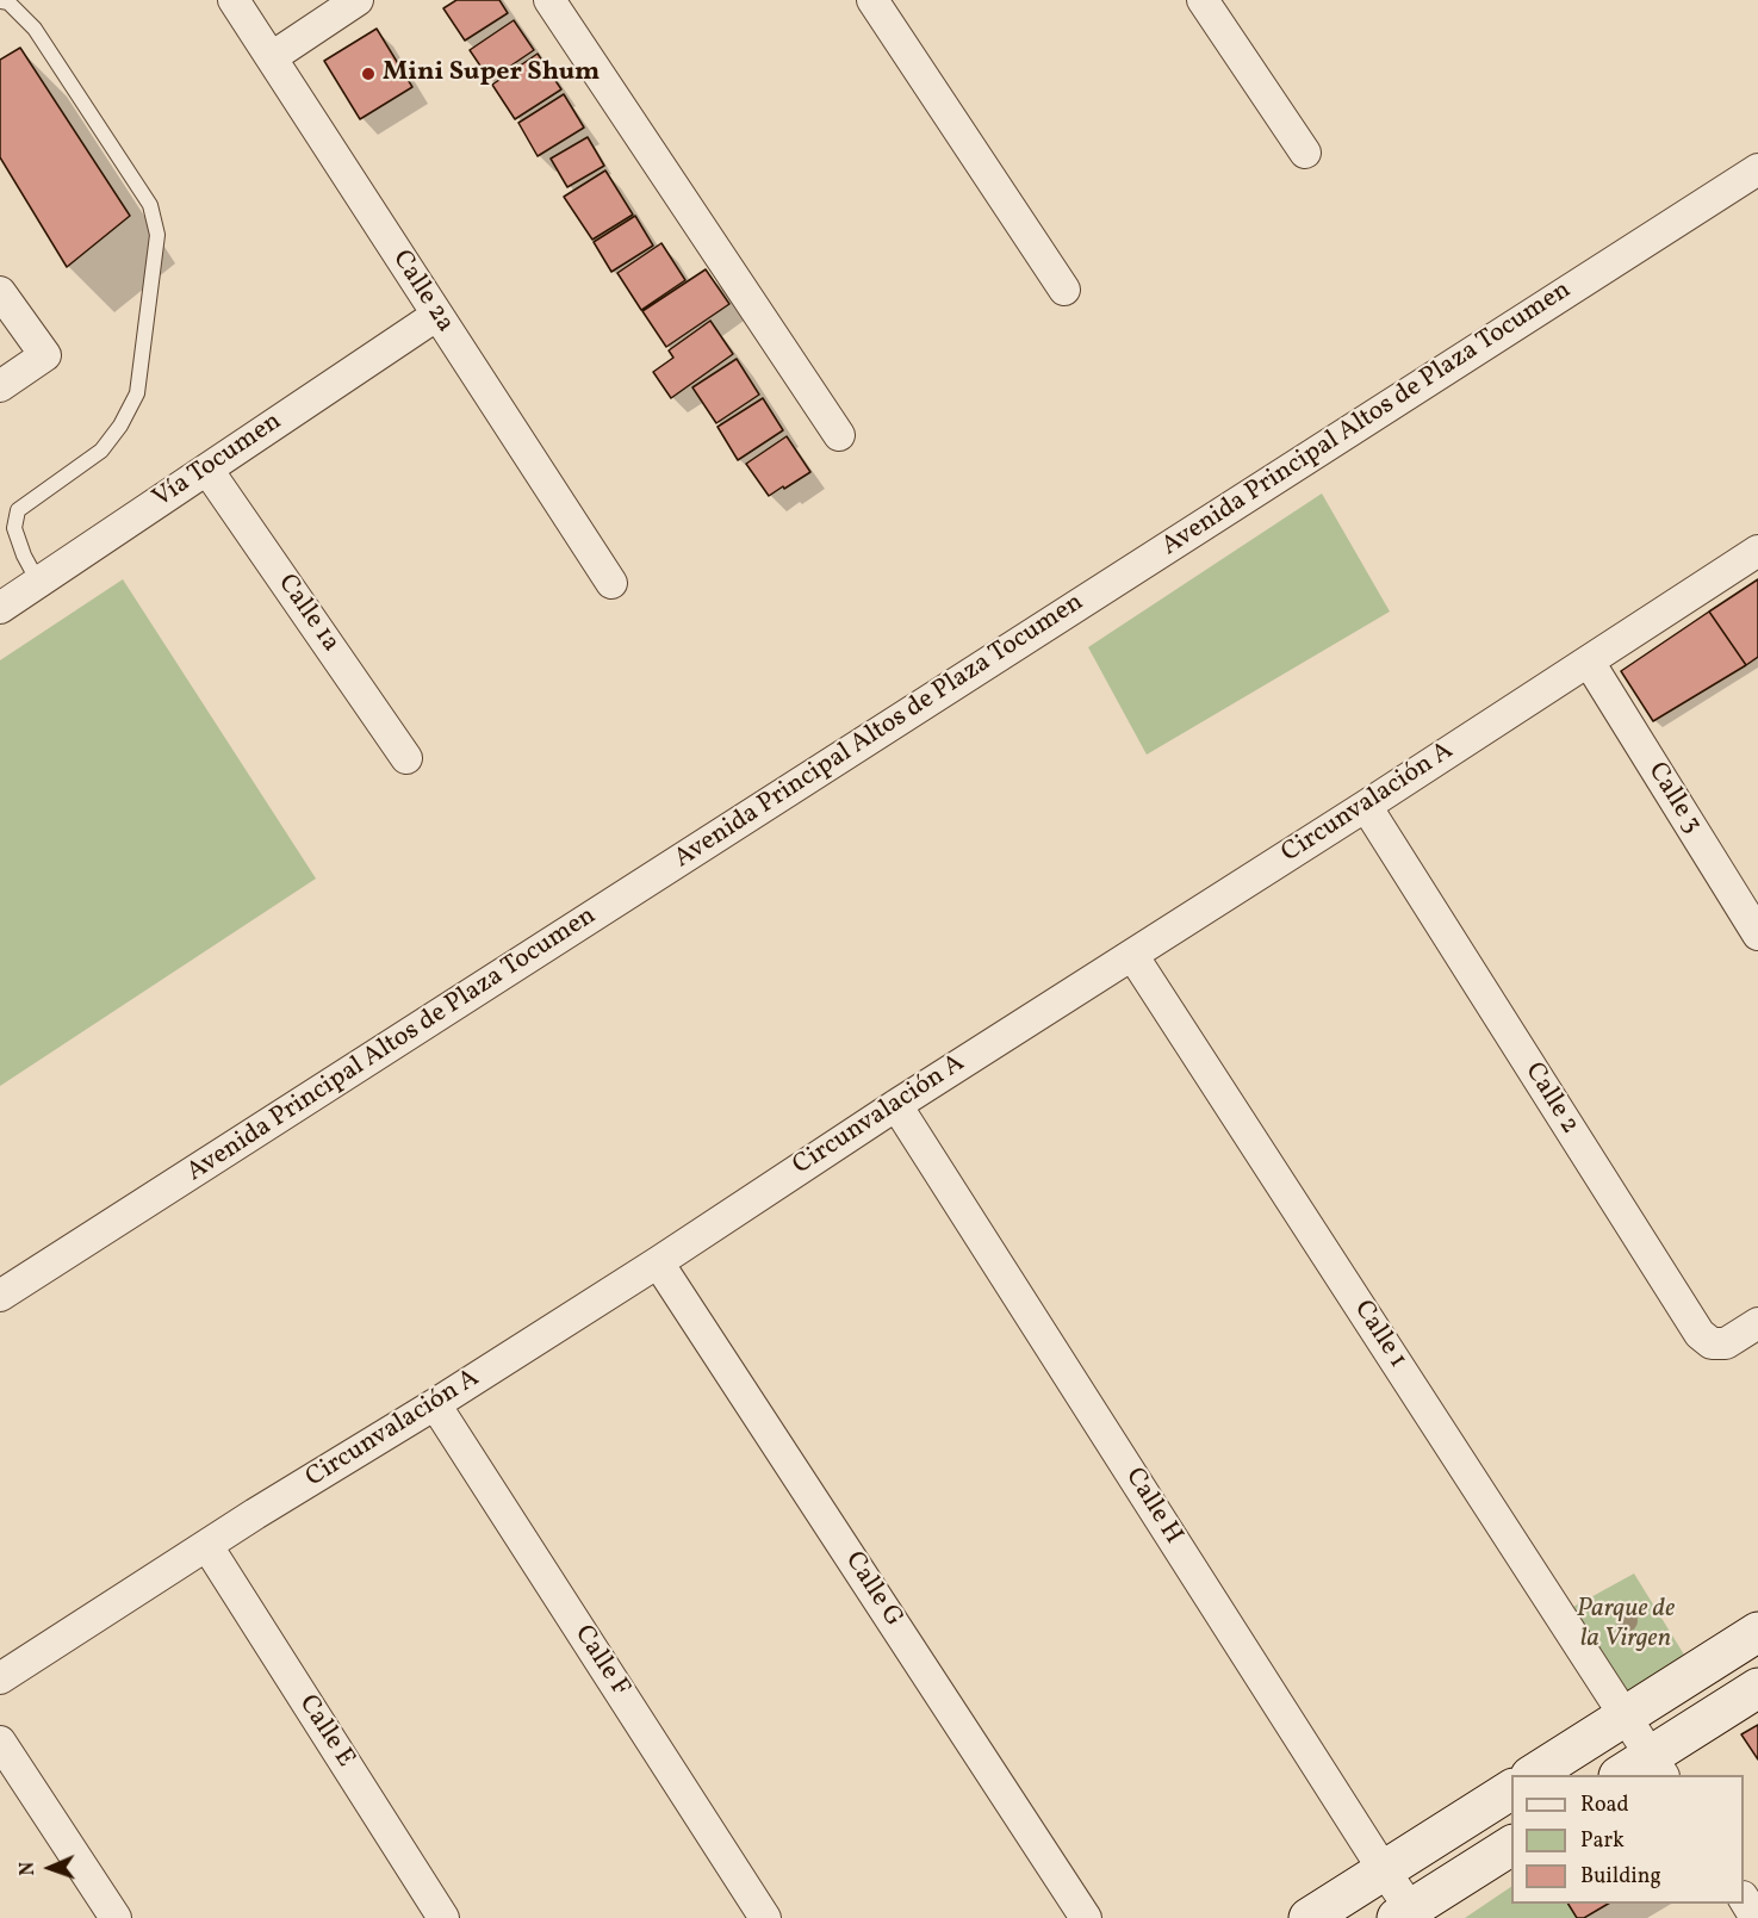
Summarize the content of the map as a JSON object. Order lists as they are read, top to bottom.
{
  "streets": {
    "street": [
      "Calle 2a",
      "Avenida Principal Altos de Plaza Tocumen",
      "Vía Tocumen",
      "Calle 1a",
      "Calle 3",
      "Circunvalación A",
      "Calle 2",
      "Calle 1",
      "Calle H",
      "Calle G",
      "Calle F",
      "Calle E"
    ]
  },
  "crossings": [
    ["Calle 2a", "Vía Tocumen"],
    ["Vía Tocumen", "Calle 1a"],
    ["Calle 3", "Circunvalación A"],
    ["Circunvalación A", "Calle 2"],
    ["Circunvalación A", "Calle 1"],
    ["Circunvalación A", "Calle H"],
    ["Circunvalación A", "Calle G"],
    ["Circunvalación A", "Calle F"],
    ["Circunvalación A", "Calle E"]
  ],
  "parks": ["Parque de la Virgen"],
  "places": ["Mini Super Shum"],
  "legend": ["Road", "Park", "Building"],
  "north": "left"
}
